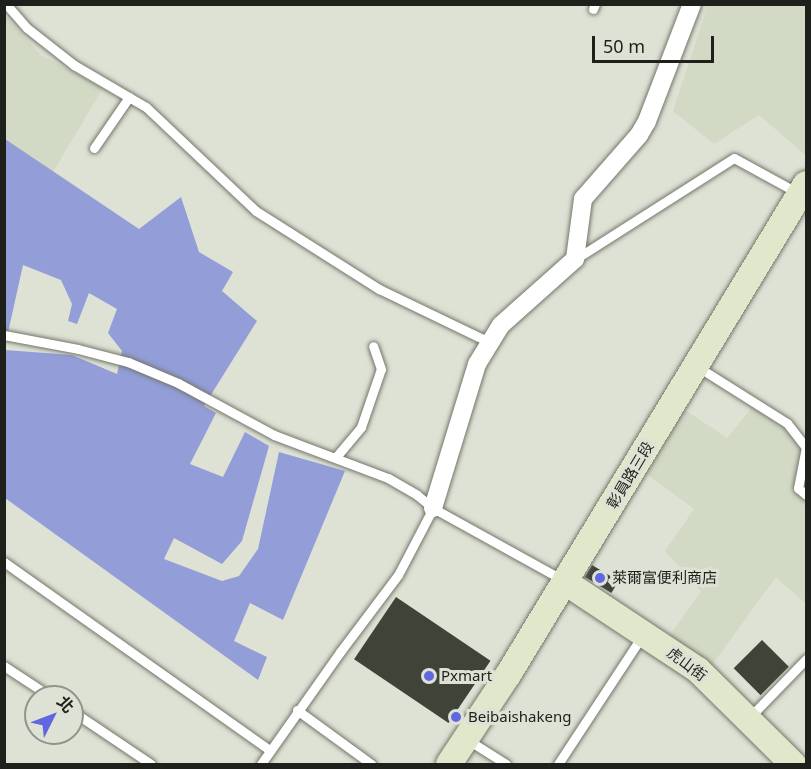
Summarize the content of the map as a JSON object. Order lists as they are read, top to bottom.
{
  "streets": {
    "main road": ["彰員路三段", "虎山街"]
  },
  "crossings": [
    ["彰員路三段", "虎山街"]
  ],
  "places": ["萊爾富便利商店", "Pxmart", "Beibaishakeng"],
  "scale_bar": "50 m",
  "north": "top right"
}
